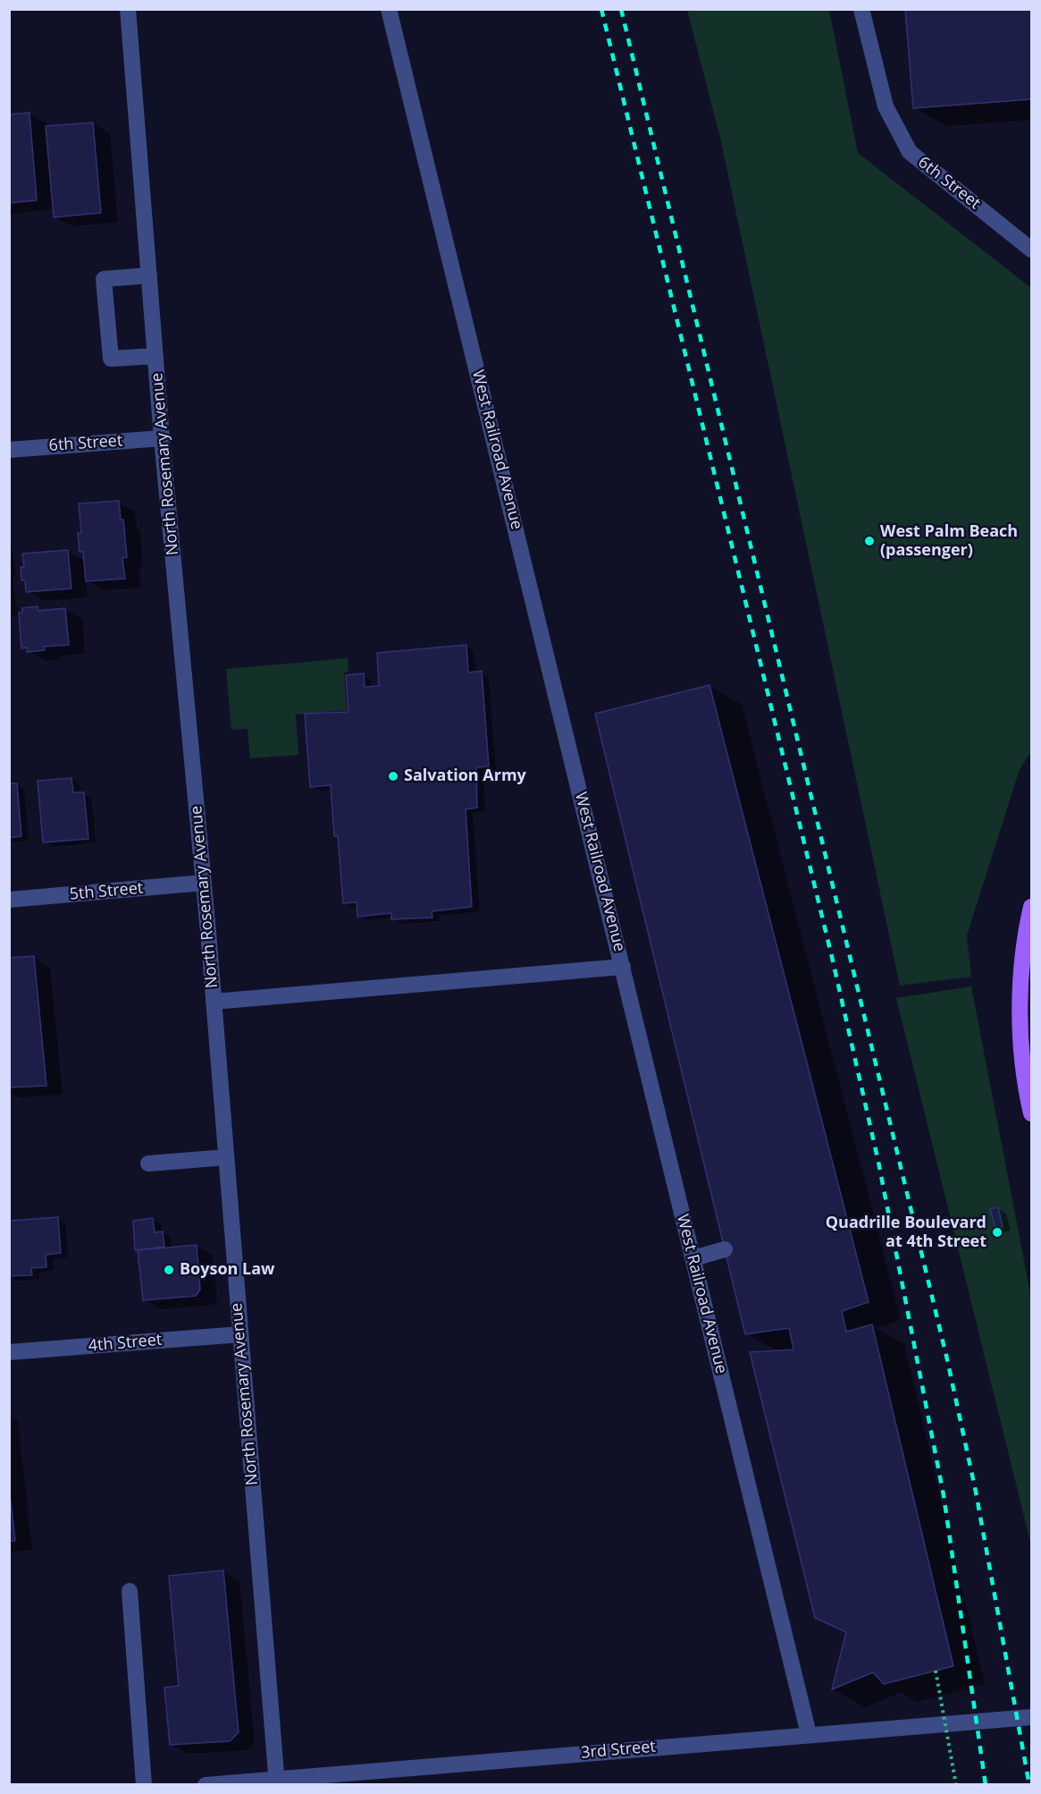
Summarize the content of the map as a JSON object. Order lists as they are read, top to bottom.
{
  "streets": {
    "street": [
      "6th Street",
      "West Railroad Avenue",
      "North Rosemary Avenue",
      "5th Street",
      "4th Street",
      "3rd Street"
    ]
  },
  "crossings": [
    ["6th Street", "North Rosemary Avenue"],
    ["West Railroad Avenue", "3rd Street"],
    ["North Rosemary Avenue", "5th Street"],
    ["North Rosemary Avenue", "4th Street"],
    ["North Rosemary Avenue", "3rd Street"]
  ],
  "places": [
    "West Palm Beach (passenger)",
    "Salvation Army",
    "Quadrille Boulevard at 4th Street",
    "Boyson Law"
  ]
}
